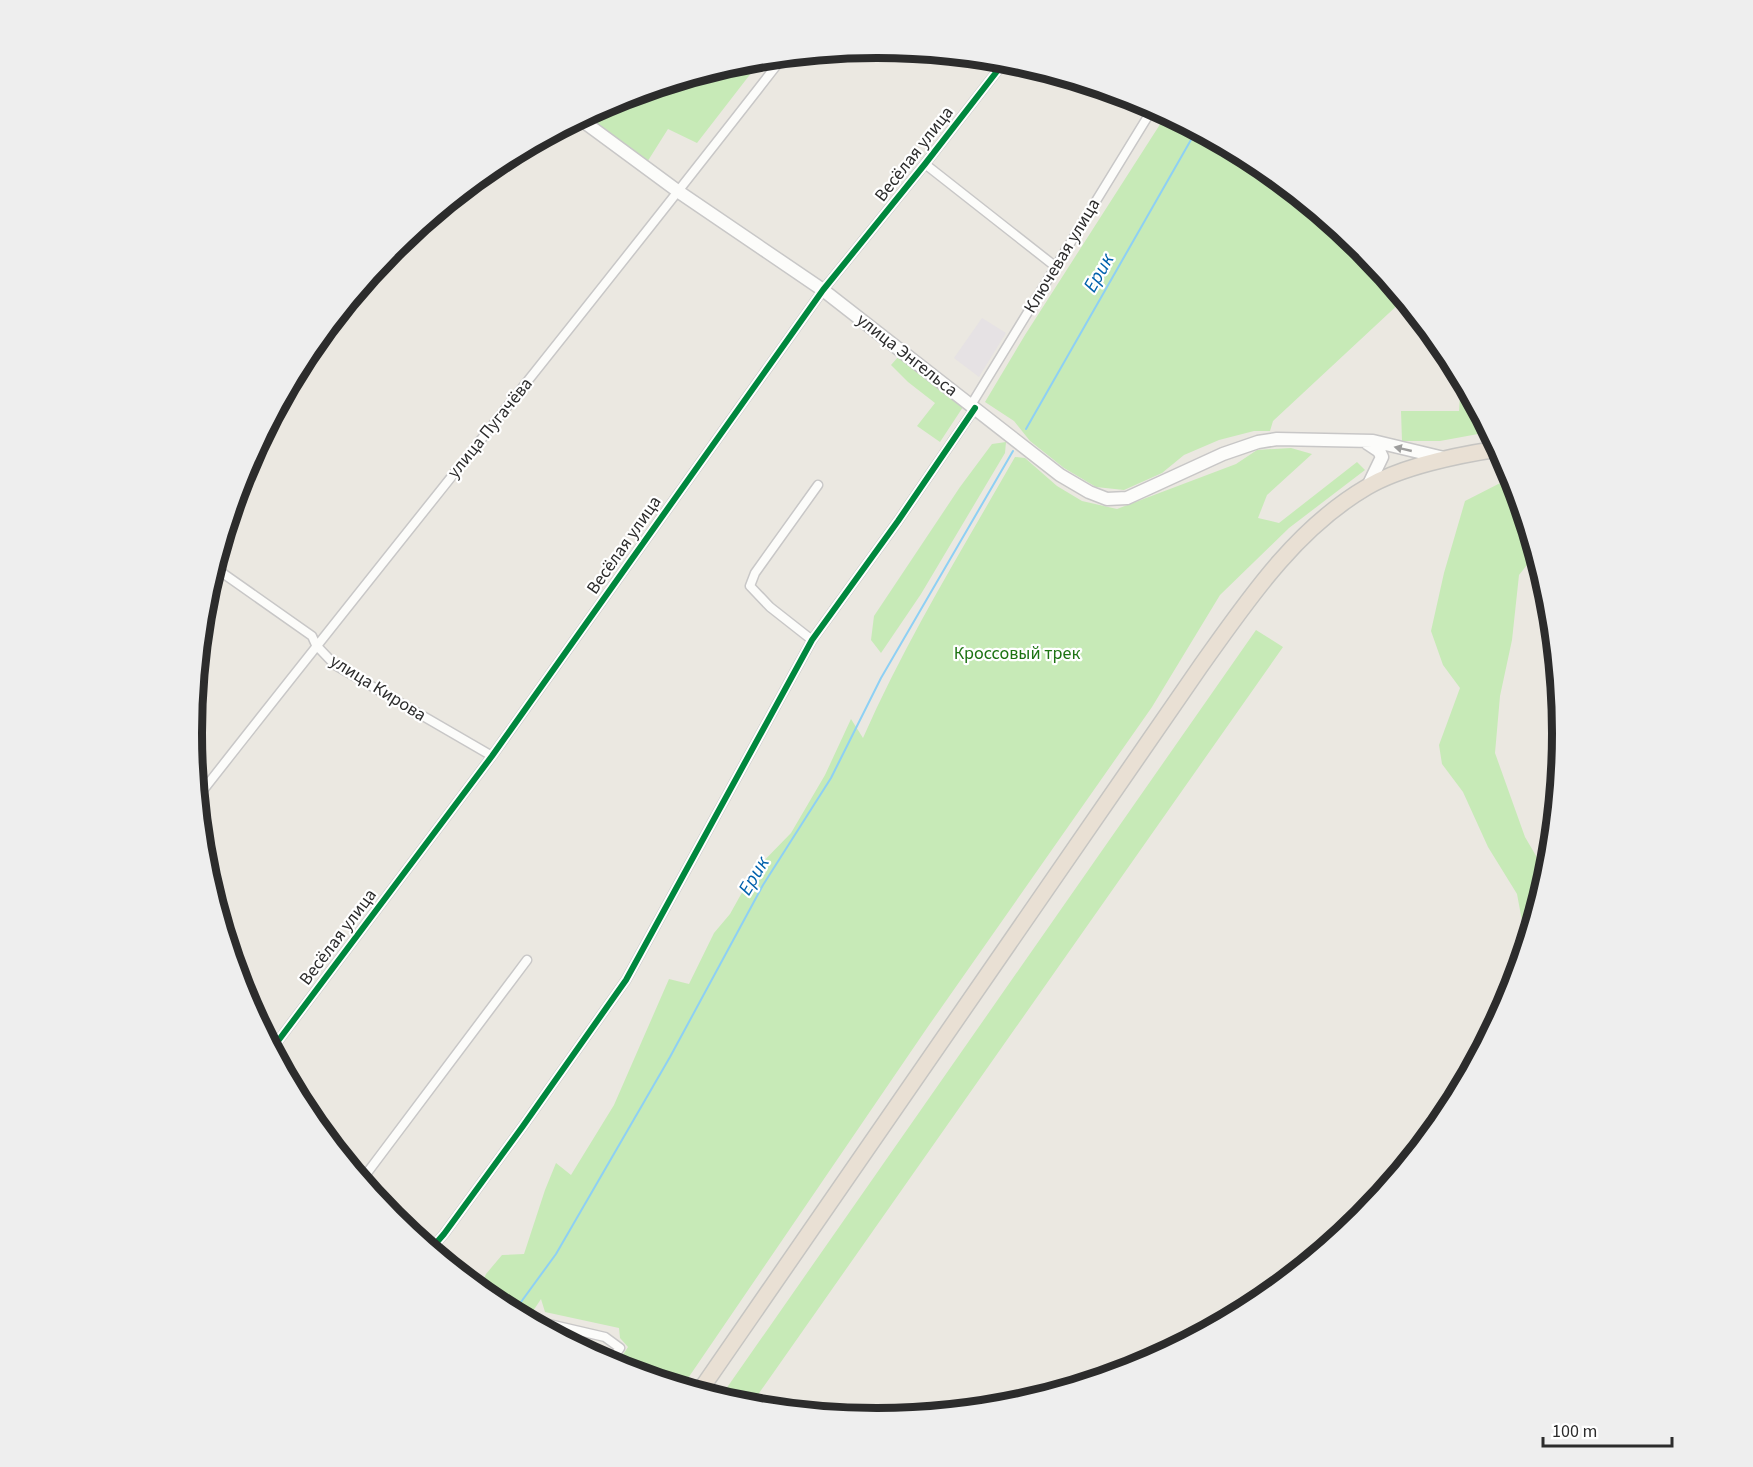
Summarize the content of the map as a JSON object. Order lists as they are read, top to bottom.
{
  "streets": {
    "street": [
      "Весёлая улица",
      "Ключевая улица",
      "улица Энгельса",
      "улица Пугачёва",
      "улица Кирова"
    ]
  },
  "crossings": [
    ["Весёлая улица", "Ключевая улица"],
    ["Весёлая улица", "улица Энгельса"],
    ["Весёлая улица", "улица Кирова"],
    ["Ключевая улица", "улица Энгельса"],
    ["улица Энгельса", "улица Пугачёва"],
    ["улица Пугачёва", "улица Кирова"]
  ],
  "water": ["Ерик"],
  "parks": ["Кроссовый трек"],
  "scale_bar": "100 m"
}
